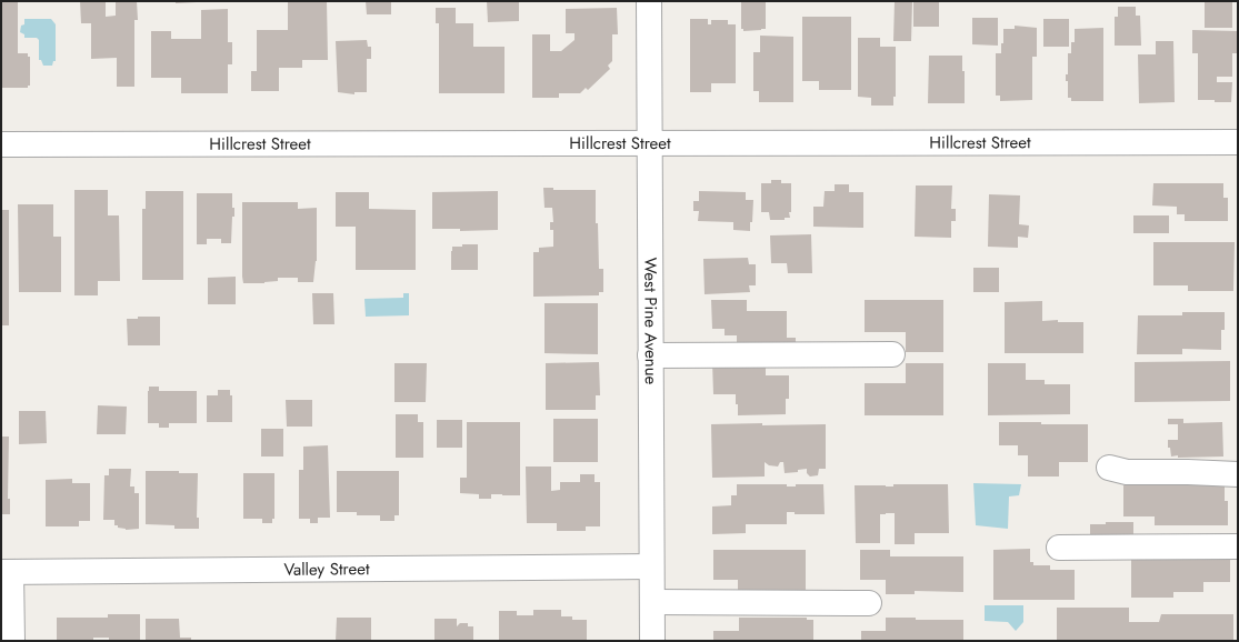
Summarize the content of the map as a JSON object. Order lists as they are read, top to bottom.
{
  "streets": {
    "street": ["Hillcrest Street", "West Pine Avenue", "Valley Street"]
  },
  "crossings": [
    ["Hillcrest Street", "West Pine Avenue"],
    ["West Pine Avenue", "Valley Street"]
  ]
}
